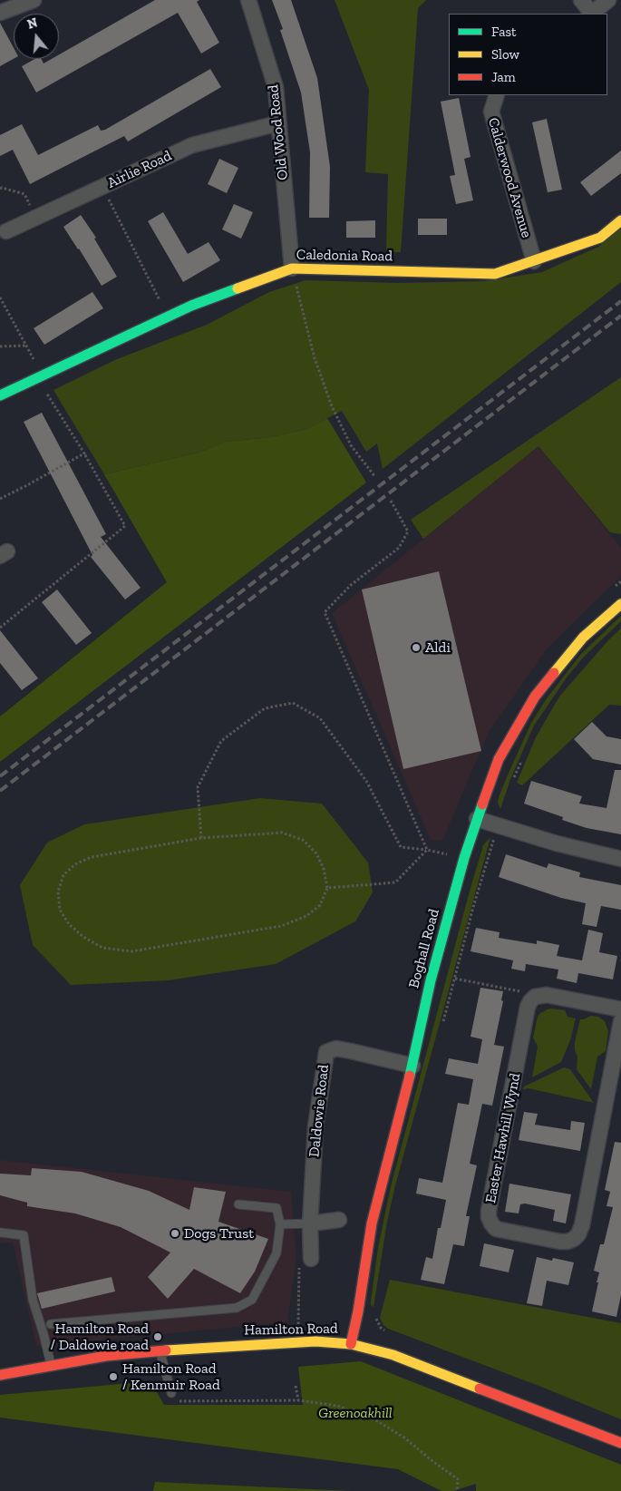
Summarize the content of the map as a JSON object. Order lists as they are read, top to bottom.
{
  "streets": {
    "street": [
      "Old Wood Road",
      "Airlie Road",
      "Calderwood Avenue",
      "Caledonia Road",
      "Boghall Road",
      "Daldowie Road",
      "Easter Hawhill Wynd",
      "Hamilton Road"
    ]
  },
  "crossings": [
    ["Old Wood Road", "Airlie Road"],
    ["Old Wood Road", "Caledonia Road"],
    ["Calderwood Avenue", "Caledonia Road"],
    ["Boghall Road", "Daldowie Road"],
    ["Boghall Road", "Hamilton Road"]
  ],
  "parks": ["Greenoakhill"],
  "places": [
    "Aldi",
    "Dogs Trust",
    "Hamilton Road / Daldowie road",
    "Hamilton Road / Kenmuir Road"
  ],
  "legend": ["Fast", "Slow", "Jam"],
  "north": "top"
}
